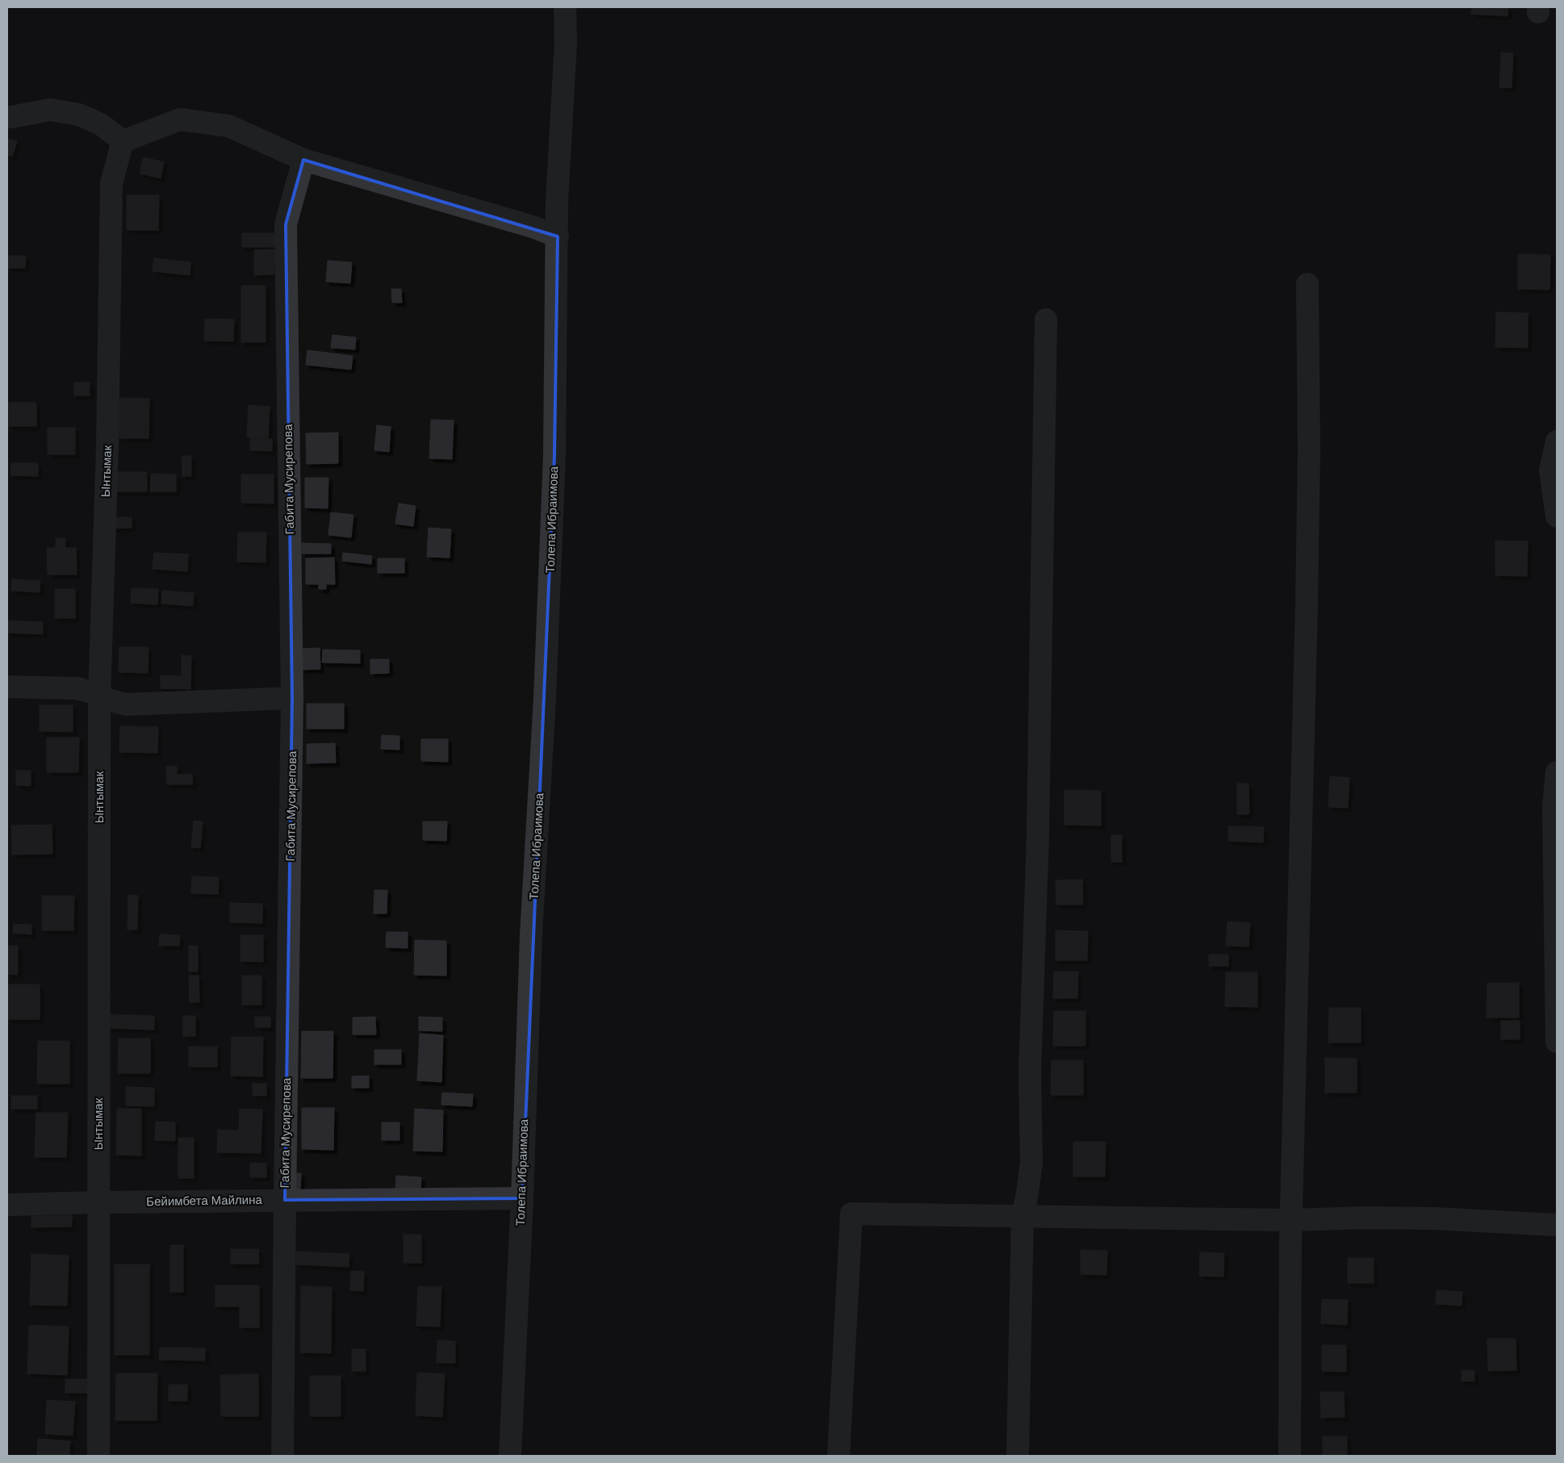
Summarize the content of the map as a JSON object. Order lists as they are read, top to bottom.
{
  "streets": {
    "street": [
      "Ынтымак",
      "Габита Мусирепова",
      "Толепа Ибраимова",
      "Бейимбета Майлина"
    ]
  },
  "crossings": [
    ["Ынтымак", "Бейимбета Майлина"],
    ["Габита Мусирепова", "Бейимбета Майлина"],
    ["Толепа Ибраимова", "Бейимбета Майлина"]
  ]
}
